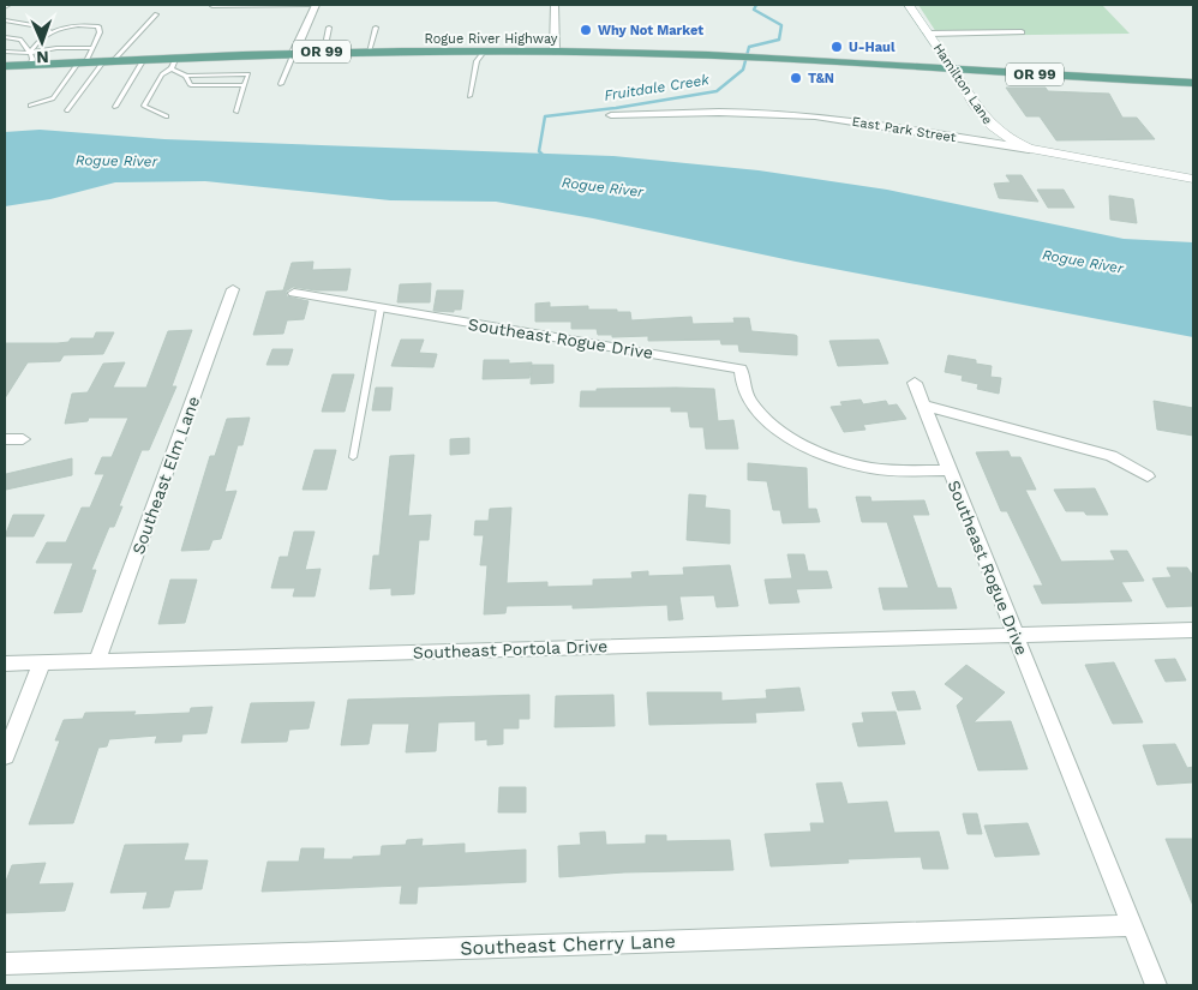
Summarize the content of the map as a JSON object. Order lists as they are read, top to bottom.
{
  "streets": {
    "main road": ["Rogue River Highway", "OR 99"],
    "street": [
      "Hamilton Lane",
      "East Park Street",
      "Southeast Rogue Drive",
      "Southeast Elm Lane",
      "Southeast Portola Drive",
      "Southeast Cherry Lane"
    ]
  },
  "crossings": [
    ["Rogue River Highway", "Hamilton Lane"],
    ["Hamilton Lane", "East Park Street"],
    ["Southeast Rogue Drive", "Southeast Portola Drive"],
    ["Southeast Rogue Drive", "Southeast Cherry Lane"],
    ["Southeast Elm Lane", "Southeast Portola Drive"]
  ],
  "water": ["Fruitdale Creek", "Rogue River"],
  "places": ["Why Not Market", "U-Haul", "T&N"],
  "north": "bottom"
}
